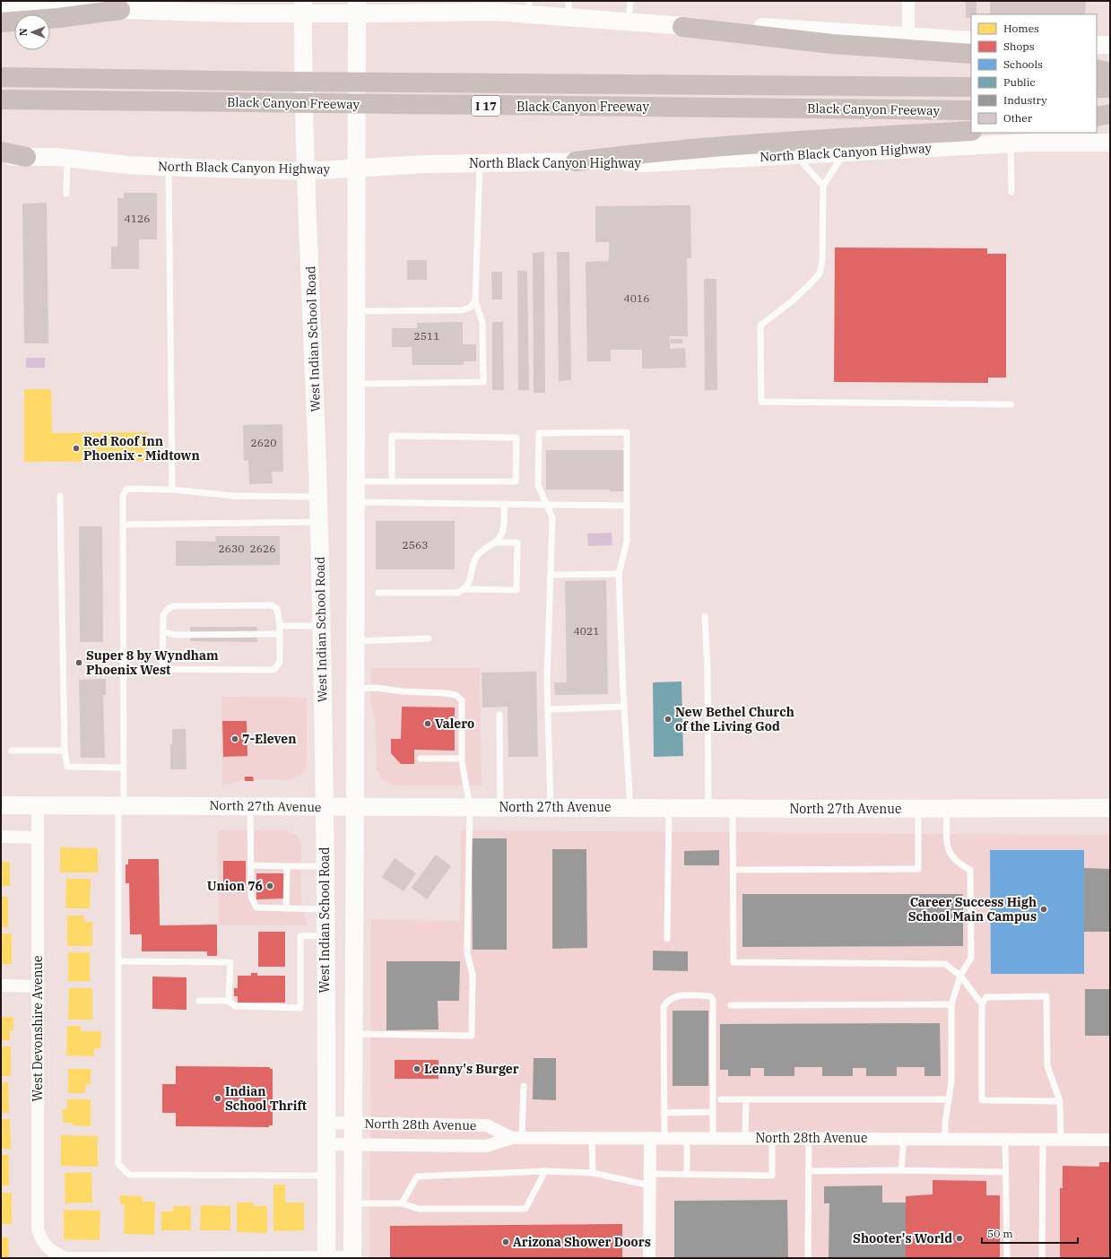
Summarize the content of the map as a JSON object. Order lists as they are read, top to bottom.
{
  "streets": {
    "highway": ["Black Canyon Freeway", "I 17"],
    "main road": ["North Black Canyon Highway", "West Indian School Road", "North 27th Avenue"],
    "street": ["West Devonshire Avenue", "North 28th Avenue"]
  },
  "crossings": [
    ["North Black Canyon Highway", "West Indian School Road"],
    ["West Indian School Road", "North 27th Avenue"],
    ["West Indian School Road", "North 28th Avenue"],
    ["North 27th Avenue", "West Devonshire Avenue"]
  ],
  "places": [
    "Red Roof Inn Phoenix - Midtown",
    "Super 8 by Wyndham Phoenix West",
    "New Bethel Church of the Living God",
    "Valero",
    "7-Eleven",
    "Union 76",
    "Career Success High School Main Campus",
    "Lenny's Burger",
    "Indian School Thrift",
    "Shooter's World",
    "Arizona Shower Doors"
  ],
  "house_numbers": [
    "4126",
    "4016",
    "2511",
    "2620",
    "2563",
    "2630",
    "2626",
    "4021"
  ],
  "legend": [
    "Homes",
    "Shops",
    "Schools",
    "Public",
    "Industry",
    "Other"
  ],
  "scale_bar": "50 m",
  "north": "left"
}
